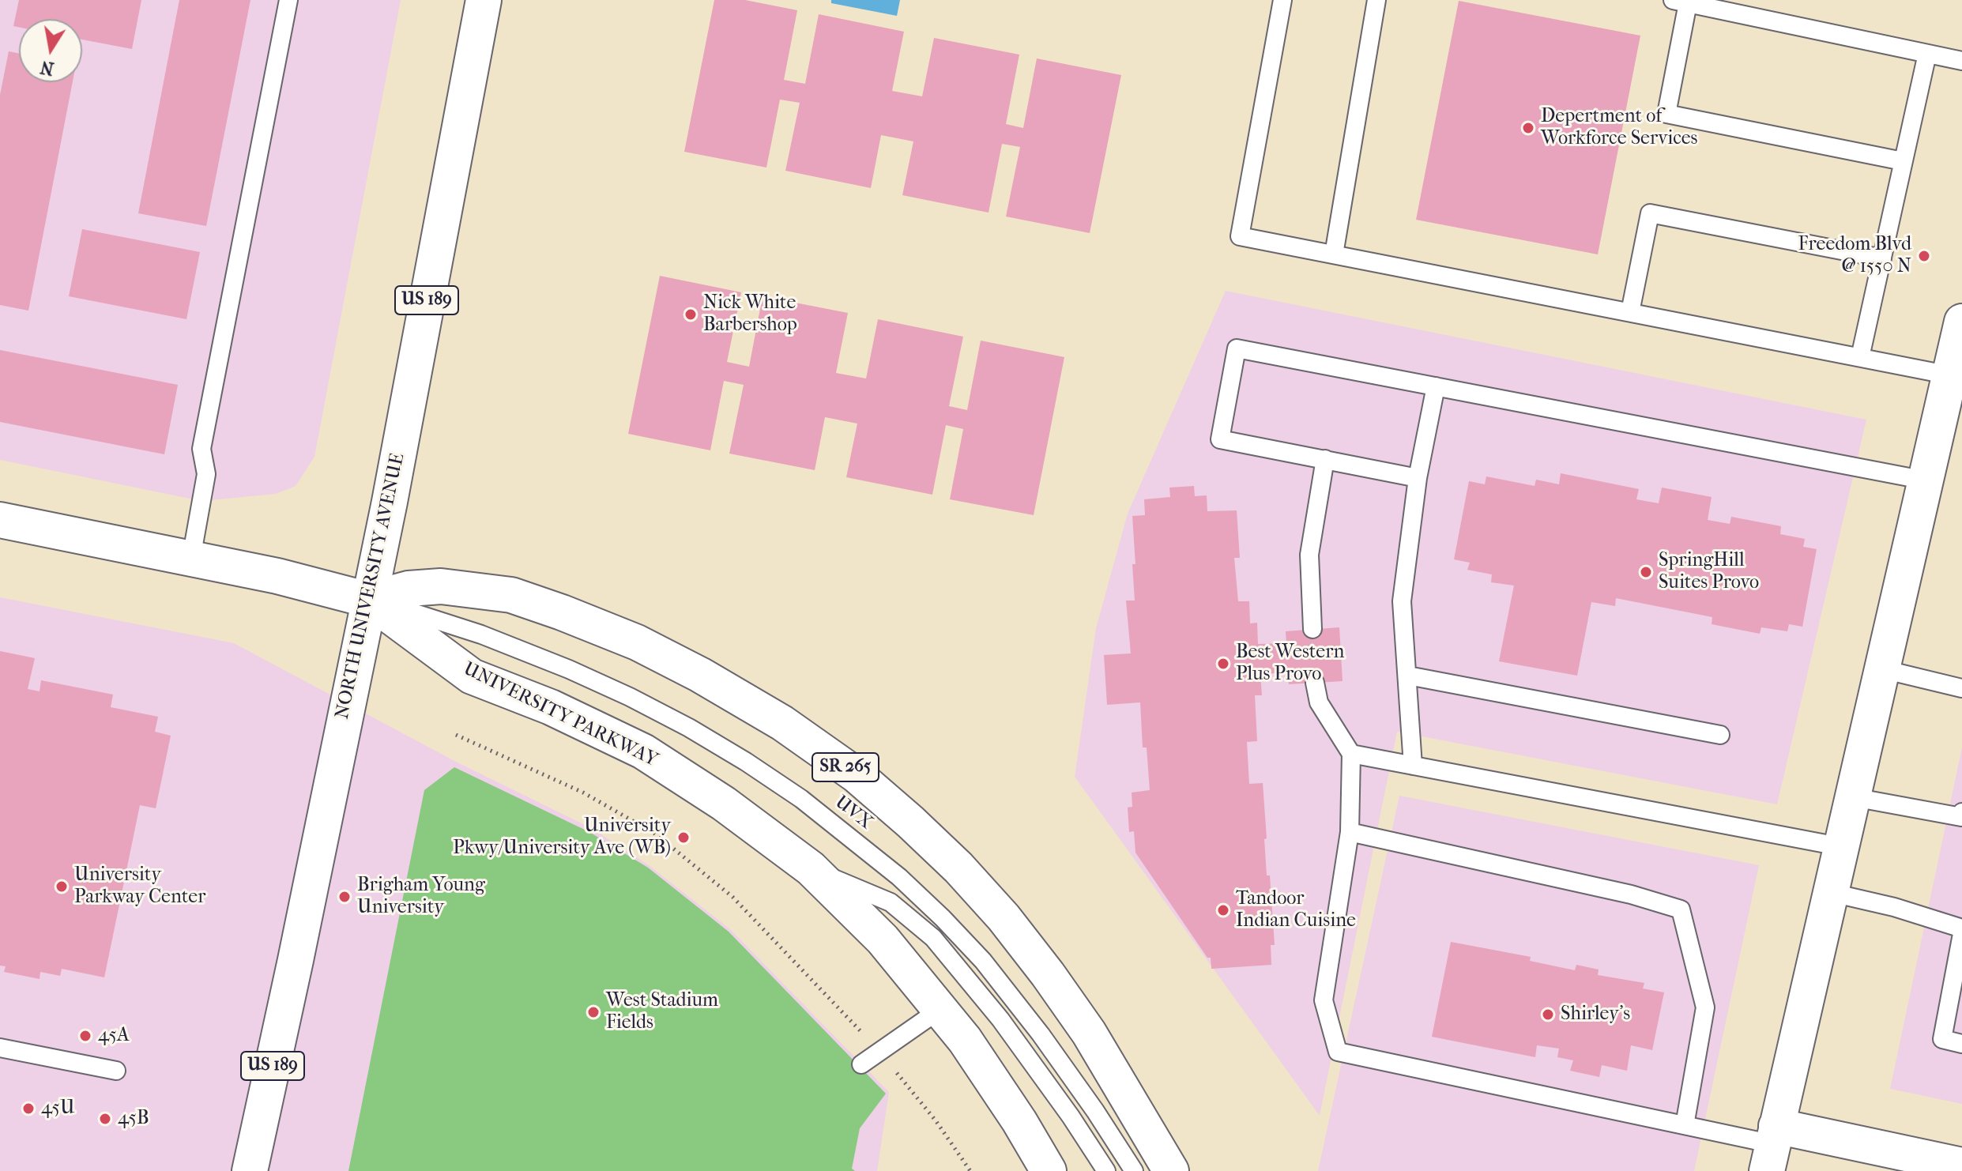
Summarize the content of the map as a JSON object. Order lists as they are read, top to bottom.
{
  "streets": {
    "main road": [
      "US 189",
      "NORTH UNIVERSITY AVENUE",
      "UNIVERSITY PARKWAY",
      "SR 265"
    ],
    "lane": ["UVX"]
  },
  "crossings": [
    ["NORTH UNIVERSITY AVENUE", "UNIVERSITY PARKWAY"],
    ["NORTH UNIVERSITY AVENUE", "UVX"],
    ["UNIVERSITY PARKWAY", "UVX"]
  ],
  "places": [
    "Depertment of Workforce Services",
    "Freedom Blvd @ 1550 N",
    "Nick White Barbershop",
    "SpringHill Suites Provo",
    "Best Western Plus Provo",
    "University Pkwy/University Ave (WB)",
    "University Parkway Center",
    "Brigham Young University",
    "Tandoor Indian Cuisine",
    "West Stadium Fields",
    "Shirley's",
    "45A",
    "45U",
    "45B"
  ],
  "north": "bottom"
}
